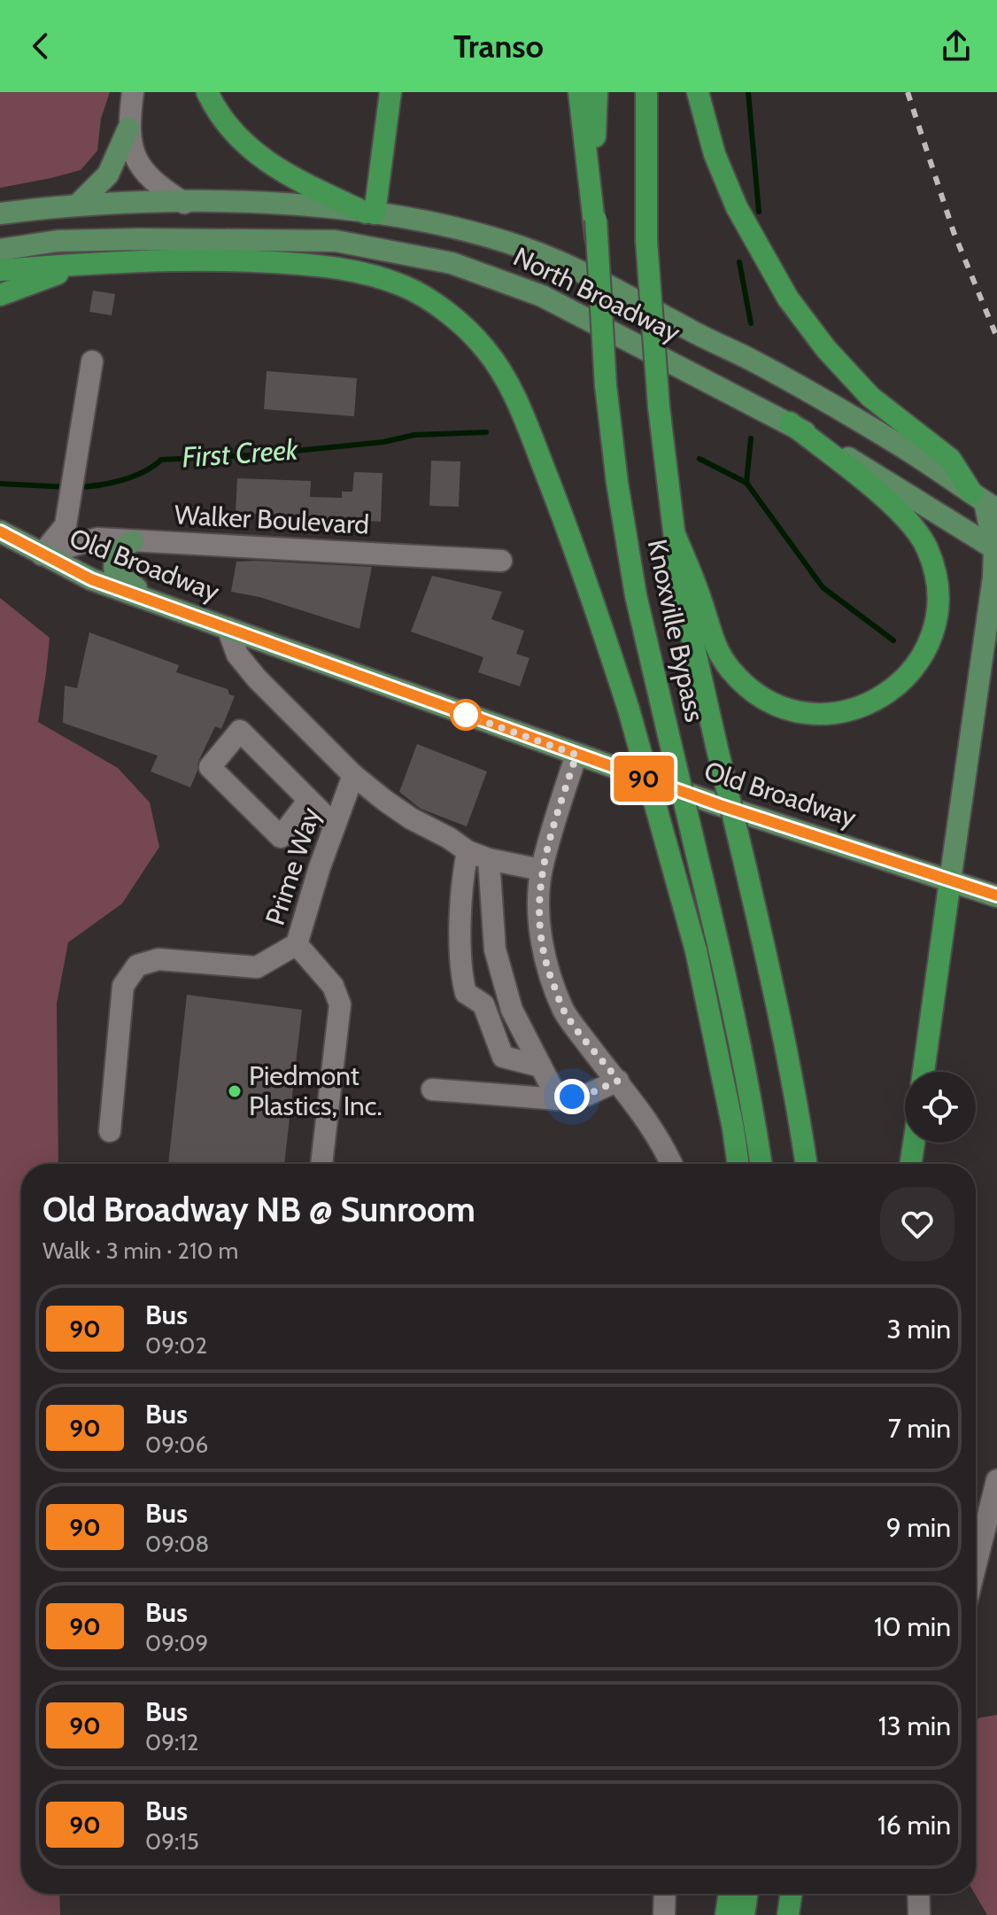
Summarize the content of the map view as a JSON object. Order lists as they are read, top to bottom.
{
  "streets": {
    "highway": ["Knoxville Bypass"],
    "main road": ["North Broadway", "Old Broadway"],
    "street": ["Walker Boulevard", "Prime Way"]
  },
  "crossings": [
    ["Walker Boulevard", "Old Broadway"],
    ["Old Broadway", "Prime Way"]
  ],
  "water": ["First Creek"],
  "places": ["Piedmont Plastics, Inc."],
  "lines": ["bus line 90"],
  "page": {
    "header": "Transo",
    "on_map": "90",
    "heading": ["Old Broadway NB @ Sunroom", "Walk · 3 min · 210 m"],
    "list": [
      {
        "mark": "90",
        "name": "Bus",
        "note": "09:02",
        "value": "3 min"
      },
      {
        "mark": "90",
        "name": "Bus",
        "note": "09:06",
        "value": "7 min"
      },
      {
        "mark": "90",
        "name": "Bus",
        "note": "09:08",
        "value": "9 min"
      },
      {
        "mark": "90",
        "name": "Bus",
        "note": "09:09",
        "value": "10 min"
      },
      {
        "mark": "90",
        "name": "Bus",
        "note": "09:12",
        "value": "13 min"
      },
      {
        "mark": "90",
        "name": "Bus",
        "note": "09:15",
        "value": "16 min"
      }
    ]
  }
}
